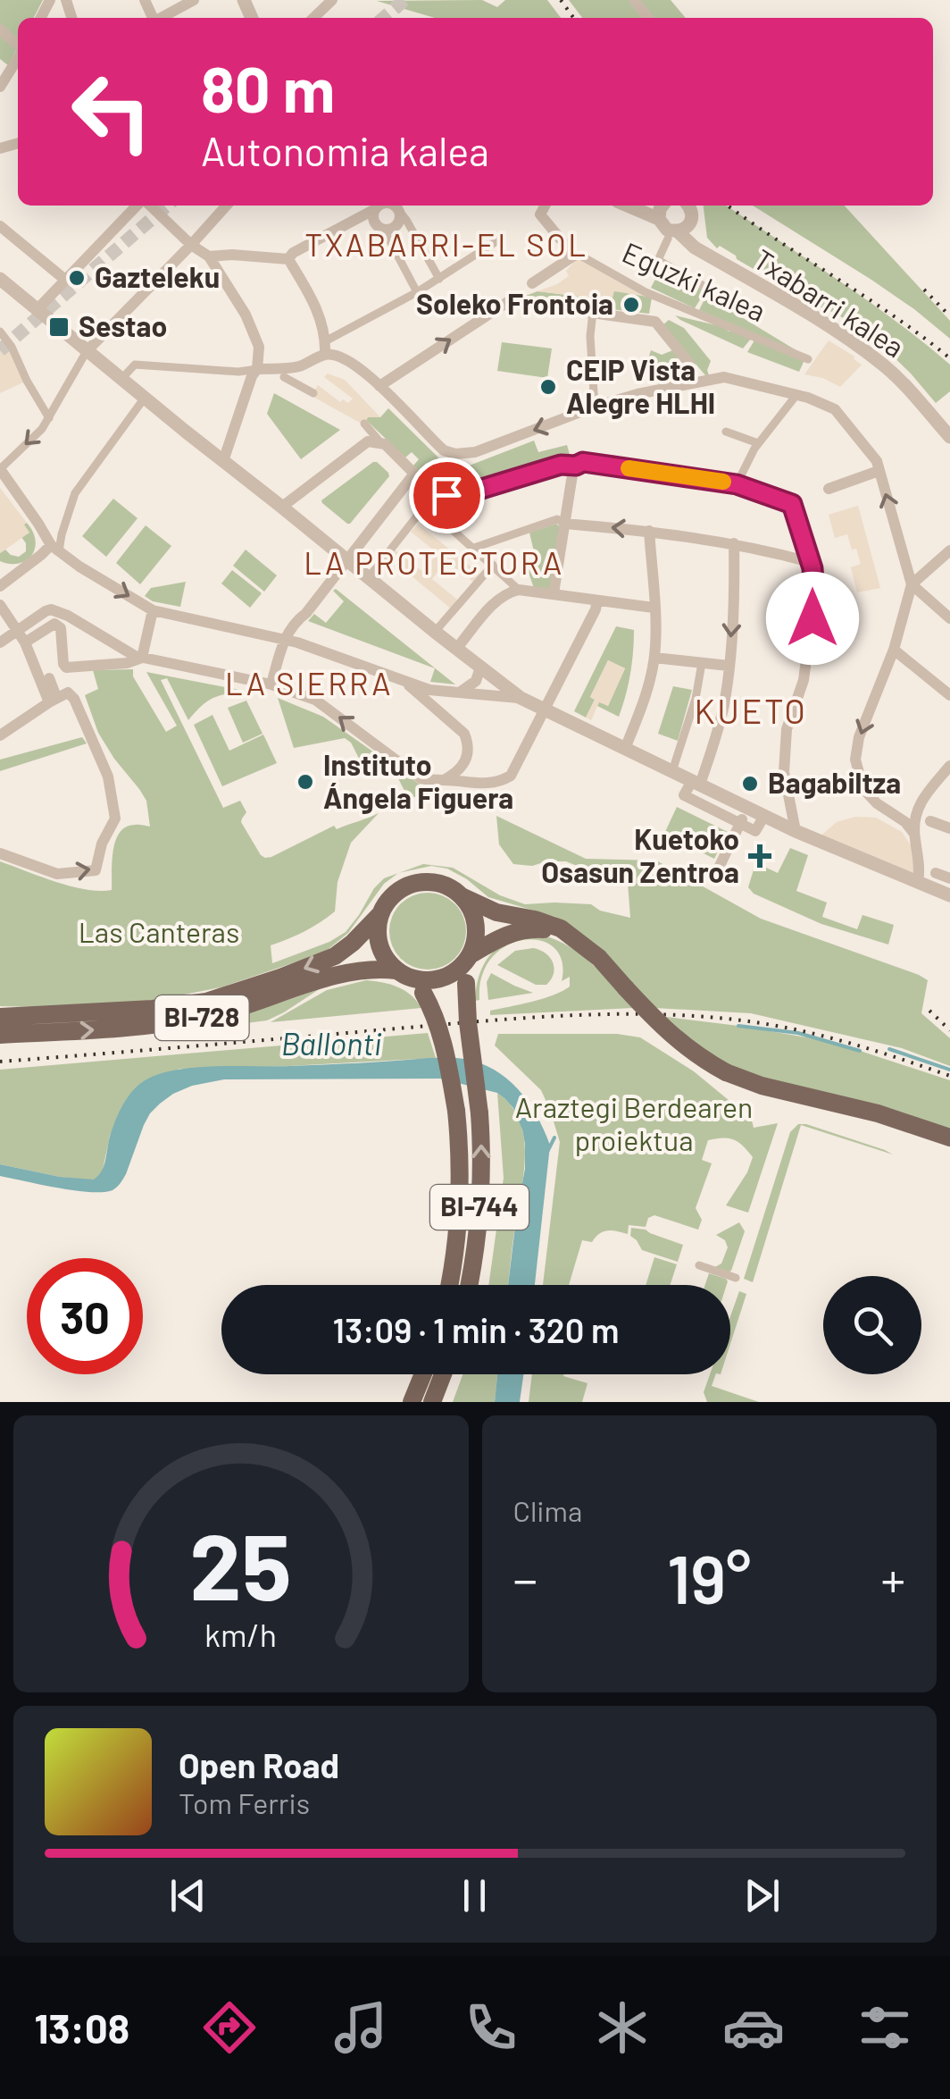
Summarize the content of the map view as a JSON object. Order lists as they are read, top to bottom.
{
  "streets": {
    "main road": ["BI-728", "BI-744"],
    "street": ["Eguzki kalea", "Txabarri kalea"]
  },
  "crossings": [
    ["BI-728", "BI-744"]
  ],
  "districts": [
    "TXABARRI-EL SOL",
    "LA PROTECTORA",
    "LA SIERRA",
    "KUETO"
  ],
  "water": ["Ballonti"],
  "parks": ["Las Canteras", "Araztegi Berdearen proiektua"],
  "places": {
    "other": [
      "Gazteleku",
      "Soleko Frontoia",
      "CEIP Vista Alegre HLHI",
      "Instituto Ángela Figuera",
      "Bagabiltza"
    ],
    "transit": ["Sestao"],
    "health": ["Kuetoko Osasun Zentroa"]
  },
  "page": {
    "turn": ["80 m", "Autonomia kalea"],
    "limit": "30",
    "trip": "13:09 · 1 min · 320 m",
    "tile": "Clima",
    "heat": ["−", "19°", "+"],
    "song": ["Open Road", "Tom Ferris"],
    "tabs": "13:08",
    "gauge": ["25", "km/h"]
  }
}
